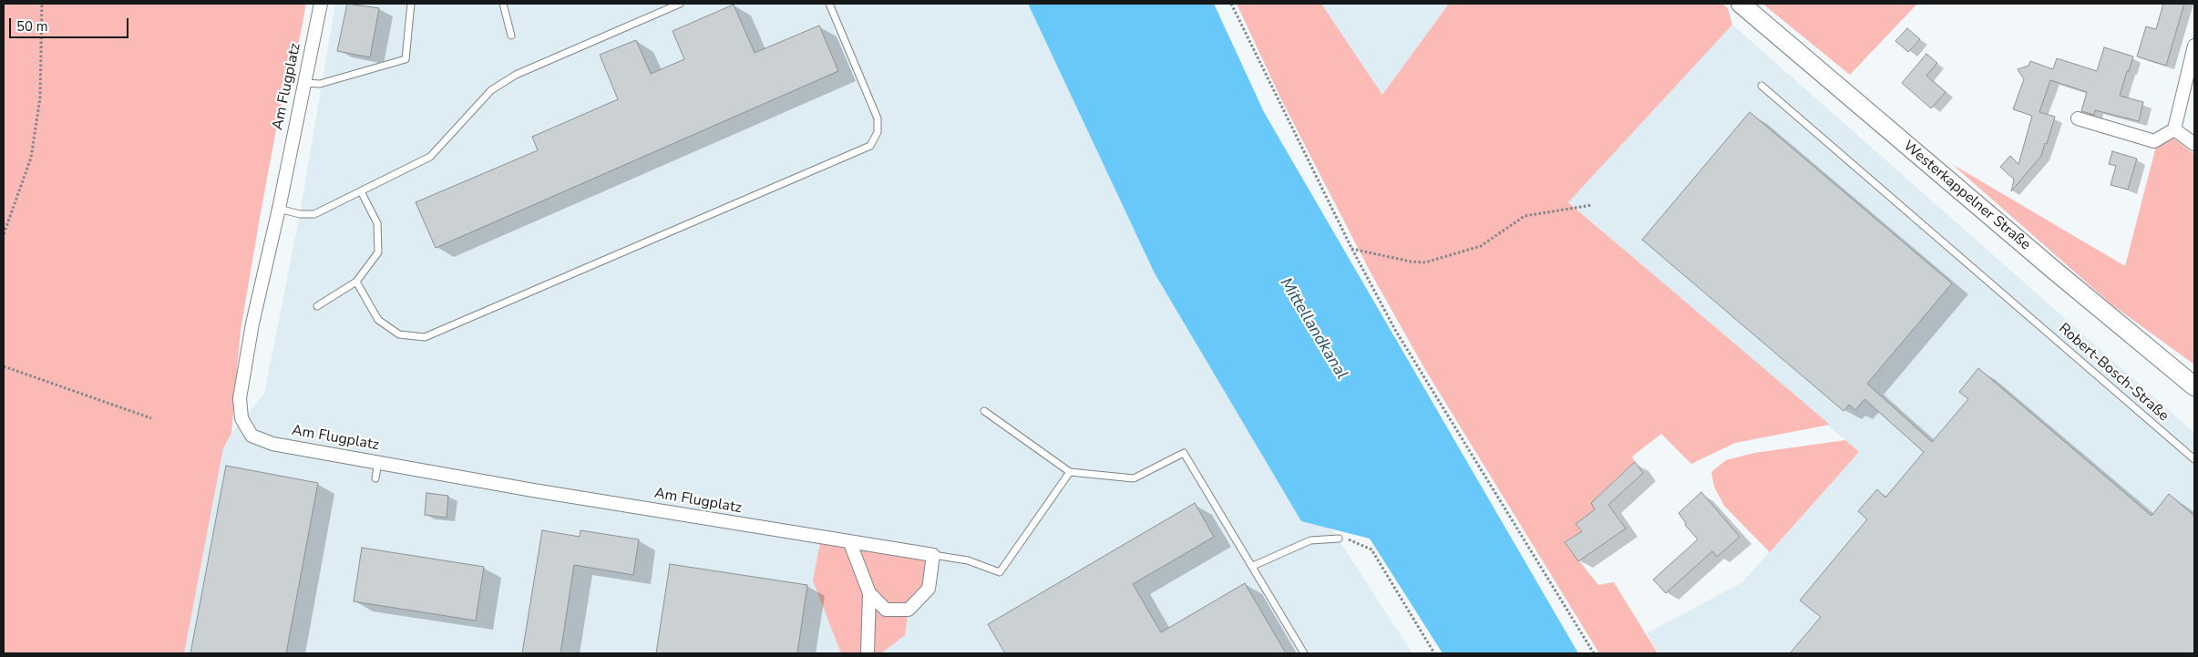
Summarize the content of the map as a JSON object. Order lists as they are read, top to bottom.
{
  "streets": {
    "main road": ["Westerkappelner Straße"],
    "street": ["Am Flugplatz"],
    "lane": ["Robert-Bosch-Straße"]
  },
  "water": ["Mittellandkanal"],
  "scale_bar": "50 m"
}
